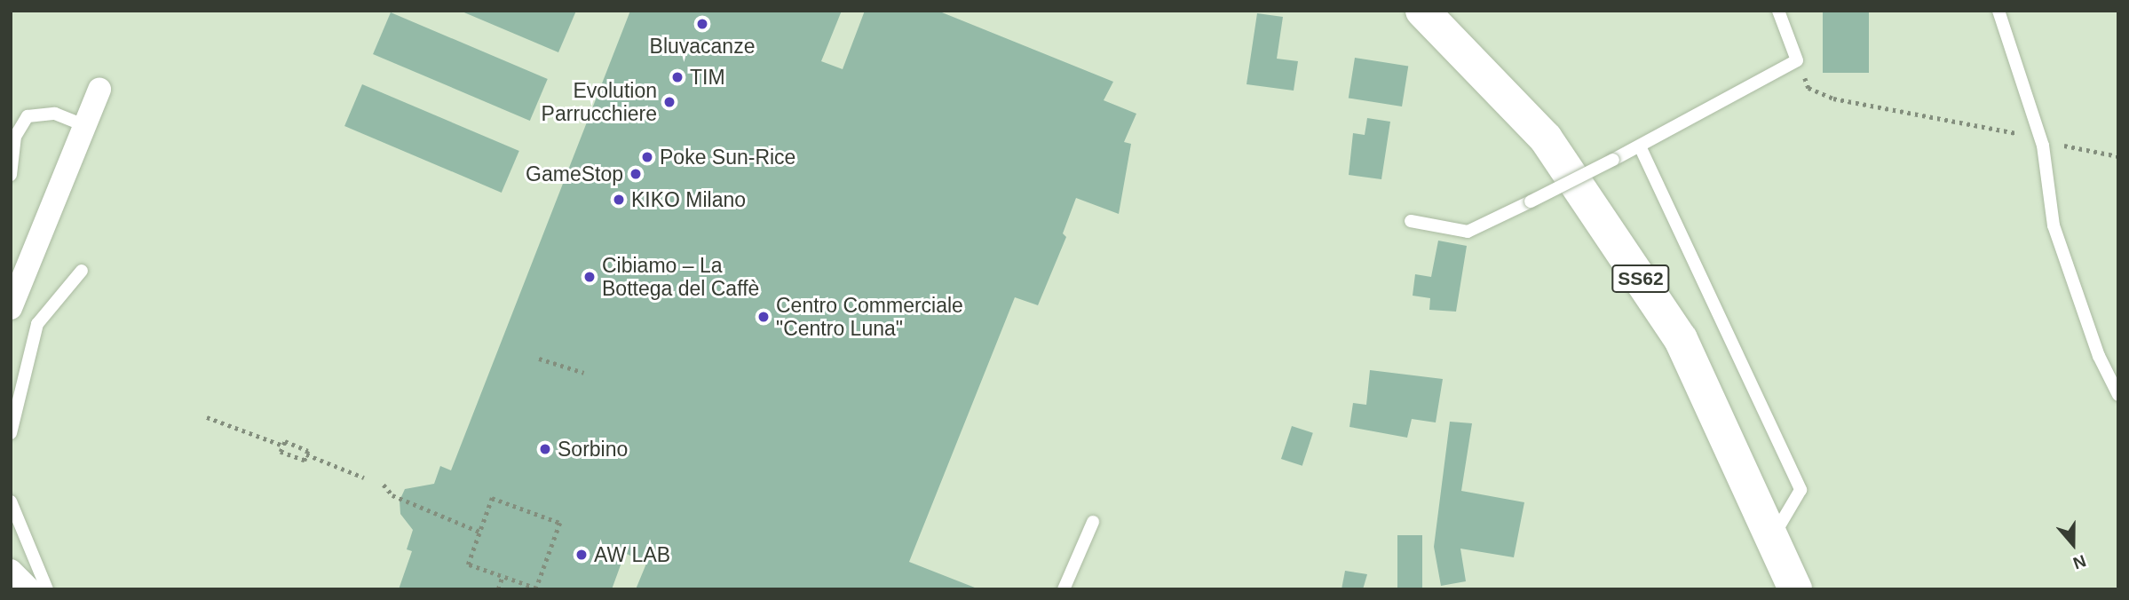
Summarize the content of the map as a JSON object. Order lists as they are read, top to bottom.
{
  "streets": {
    "main road": ["SS62"]
  },
  "places": [
    "Bluvacanze",
    "TIM",
    "Evolution Parrucchiere",
    "Poke Sun-Rice",
    "GameStop",
    "KIKO Milano",
    "Cibiamo – La Bottega del Caffè",
    "Centro Commerciale \"Centro Luna\"",
    "Sorbino",
    "AW LAB"
  ],
  "north": "bottom"
}
